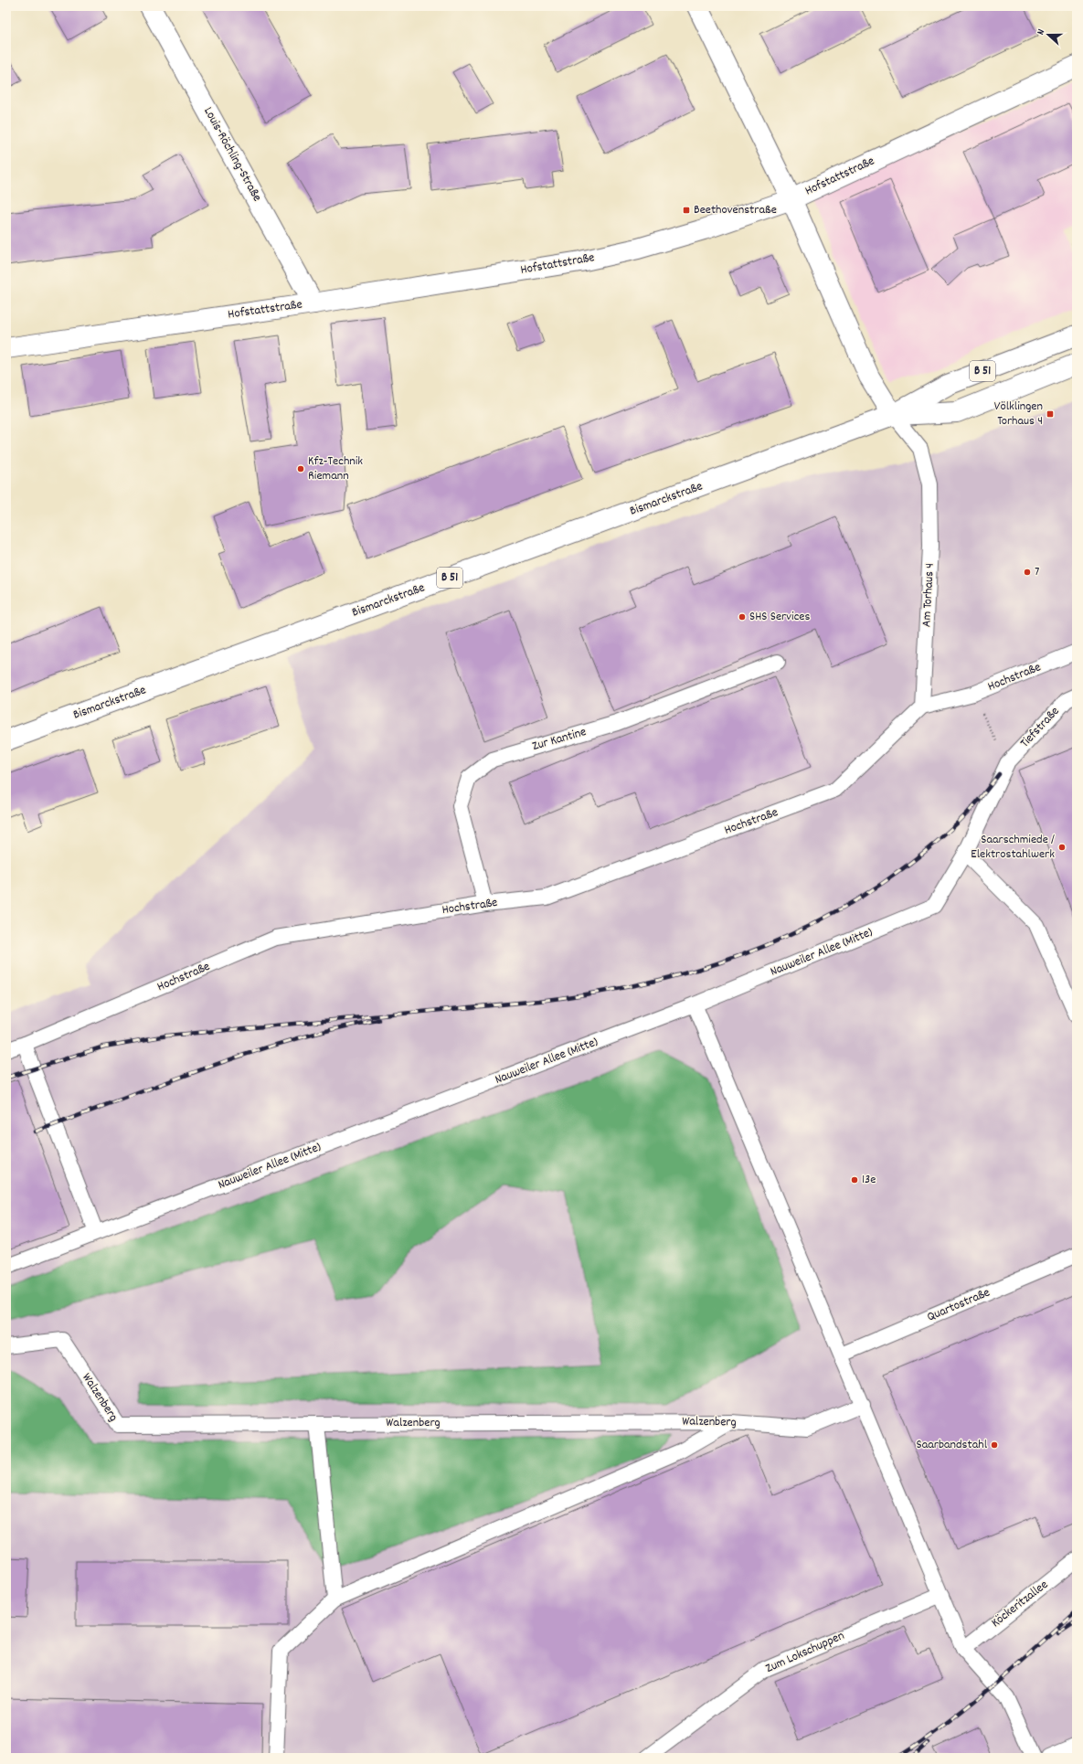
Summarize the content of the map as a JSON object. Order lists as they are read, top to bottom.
{
  "streets": {
    "street": [
      "Louis-Röchling-Straße",
      "Hofstattstraße",
      "B 51",
      "Bismarckstraße"
    ],
    "lane": [
      "Am Torhaus 4",
      "Hochstraße",
      "Tiefstraße",
      "Zur Kantine",
      "Nauweiler Allee (Mitte)",
      "Quartostraße",
      "Walzenberg",
      "Köckeritzallee",
      "Zum Lokschuppen"
    ]
  },
  "crossings": [
    ["Louis-Röchling-Straße", "Hofstattstraße"],
    ["Bismarckstraße", "Am Torhaus 4"],
    ["Am Torhaus 4", "Hochstraße"],
    ["Hochstraße", "Zur Kantine"],
    ["Tiefstraße", "Nauweiler Allee (Mitte)"]
  ],
  "places": {
    "transit": ["Beethovenstraße", "Völklingen Torhaus 4"],
    "other": [
      "Kfz-Technik Riemann",
      "7",
      "SHS Services",
      "Saarschmiede / Elektrostahlwerk",
      "13e",
      "Saarbandstahl"
    ]
  },
  "north": "left"
}
